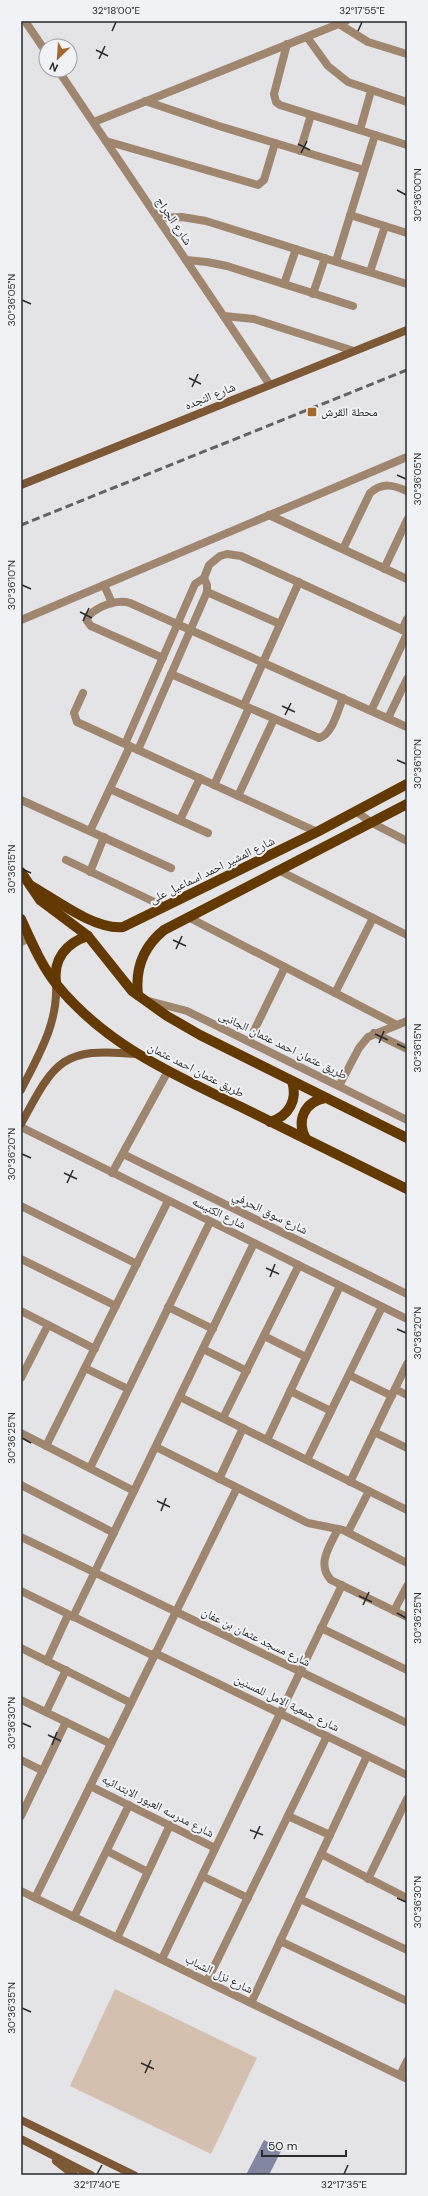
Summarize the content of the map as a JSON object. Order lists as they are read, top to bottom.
{
  "streets": {
    "main road": ["شارع المشير احمد اسماعيل على", "طريق عثمان احمد عثمان"],
    "street": [
      "شارع الجراج",
      "شارع النجده",
      "طريق عثمان احمد عثمان الجانبى",
      "شارع الكنيسه",
      "شارع سوق الحرفي",
      "شارع مسجد عثمان بن عفان",
      "شارع جمعية الامل للمسنين",
      "شارع مدرسه العبور الابتدائيه",
      "شارع نزل الشباب"
    ]
  },
  "crossings": [
    ["شارع الجراج", "شارع النجده"]
  ],
  "places": {
    "transit": ["محطة القرش"]
  },
  "scale_bar": "50 m",
  "north": "bottom left",
  "coordinates": [
    "32°18'00\"E",
    "32°17'55\"E",
    "30°36'00\"N",
    "30°36'05\"N",
    "30°36'10\"N",
    "30°36'15\"N",
    "30°36'20\"N",
    "30°36'25\"N",
    "30°36'30\"N",
    "30°36'35\"N",
    "32°17'40\"E",
    "32°17'35\"E"
  ]
}
